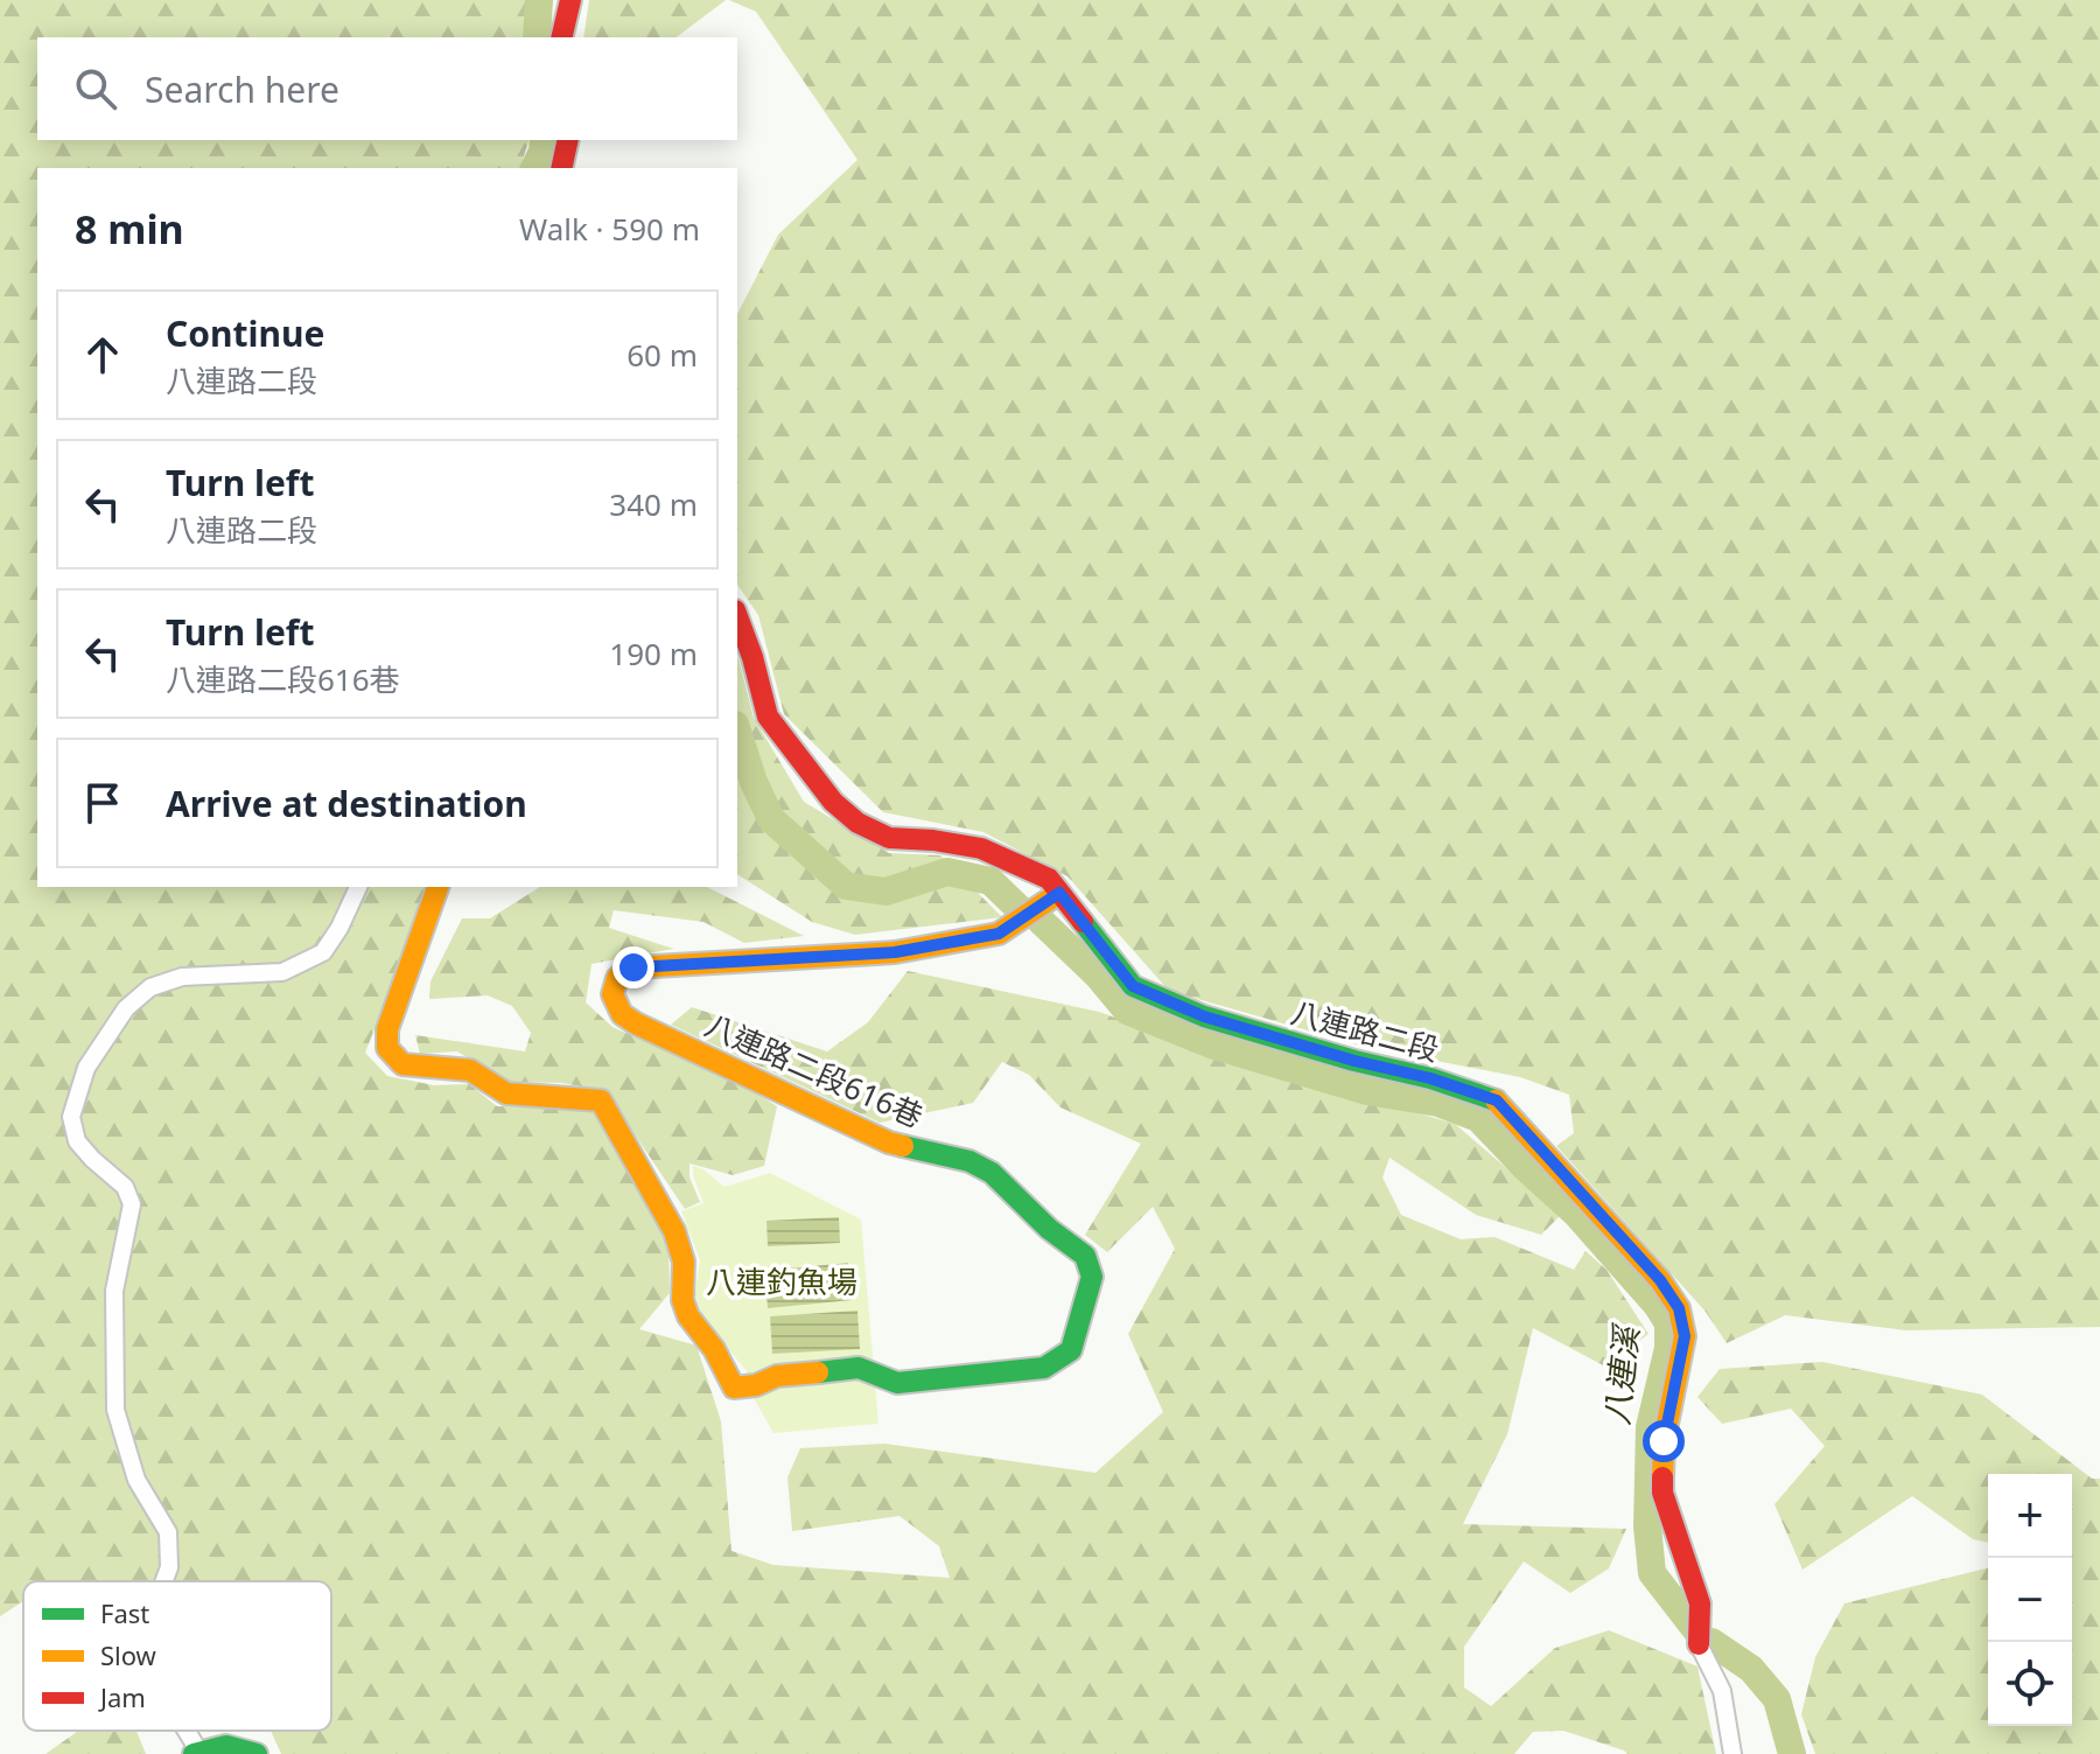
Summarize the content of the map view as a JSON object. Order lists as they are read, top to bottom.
{
  "streets": {
    "street": ["八連路二段", "八連路二段616巷"]
  },
  "crossings": [
    ["八連路二段", "八連路二段616巷"]
  ],
  "water": ["八連溪"],
  "parks": ["八連釣魚場"],
  "legend": ["Fast", "Slow", "Jam"],
  "page": {
    "search": "Search here",
    "heading": ["8 min", "Walk · 590 m"],
    "list": [
      ["Continue", "八連路二段", "60 m"],
      ["Turn left", "八連路二段", "340 m"],
      ["Turn left", "八連路二段616巷", "190 m"],
      "Arrive at destination"
    ],
    "map_buttons": ["+", "−"]
  }
}
